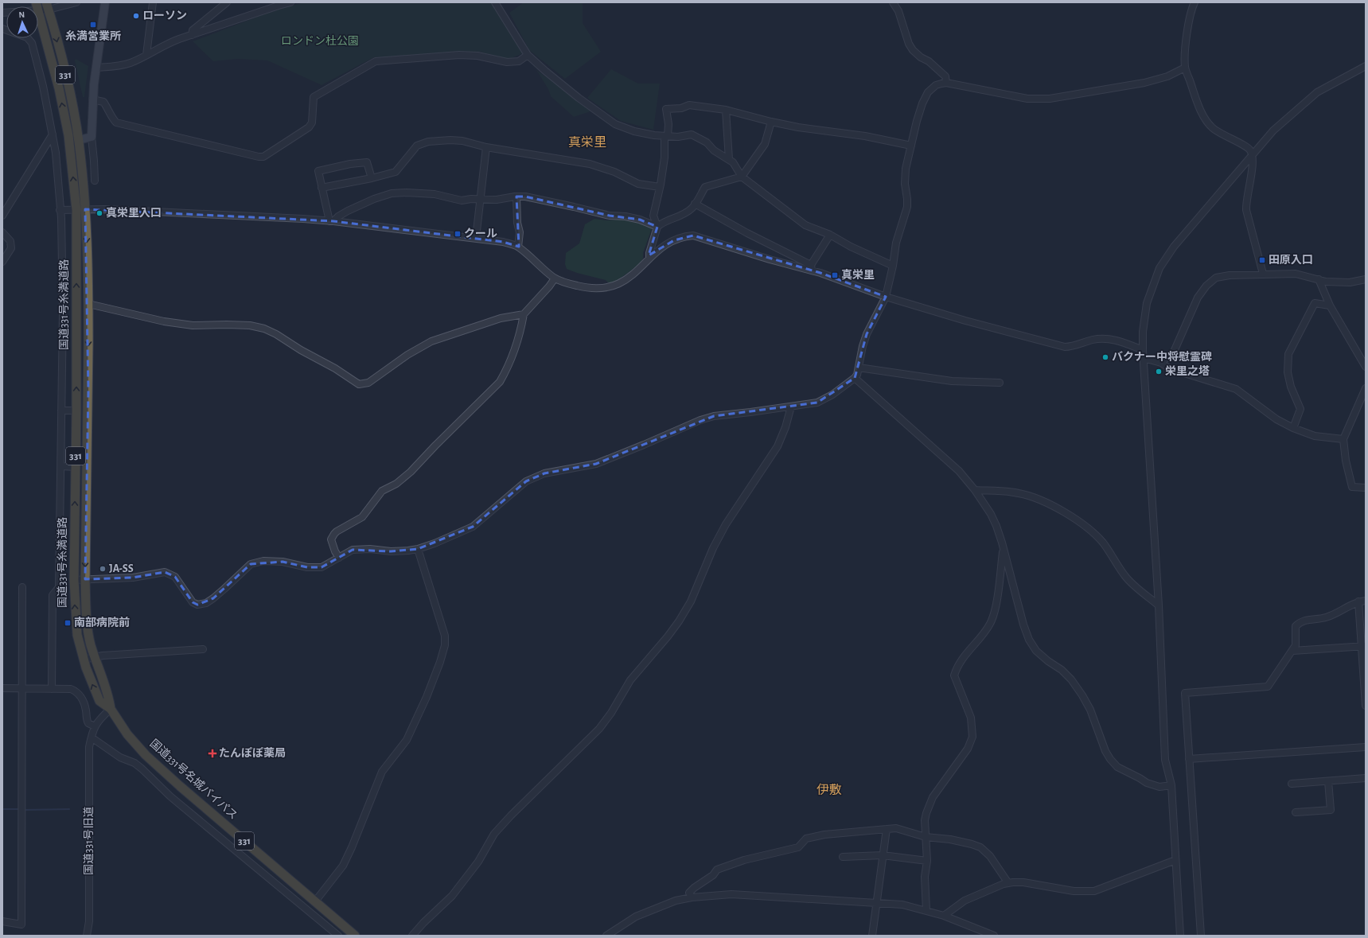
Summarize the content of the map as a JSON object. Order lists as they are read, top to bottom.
{
  "streets": {
    "highway": ["331", "国道331号糸満道路", "国道331号名城バイパス"],
    "street": ["国道331号旧道"]
  },
  "crossings": [
    ["国道331号糸満道路", "国道331号名城バイパス"]
  ],
  "districts": ["真栄里", "伊敷"],
  "parks": ["ロンドン杜公園"],
  "places": {
    "other": [
      "ローソン",
      "真栄里入口",
      "バクナー中将慰霊碑",
      "栄里之塔",
      "JA-SS"
    ],
    "transit": [
      "糸満営業所",
      "クール",
      "田原入口",
      "真栄里",
      "南部病院前"
    ],
    "health": ["たんぽぽ薬局"]
  },
  "north": "top"
}
